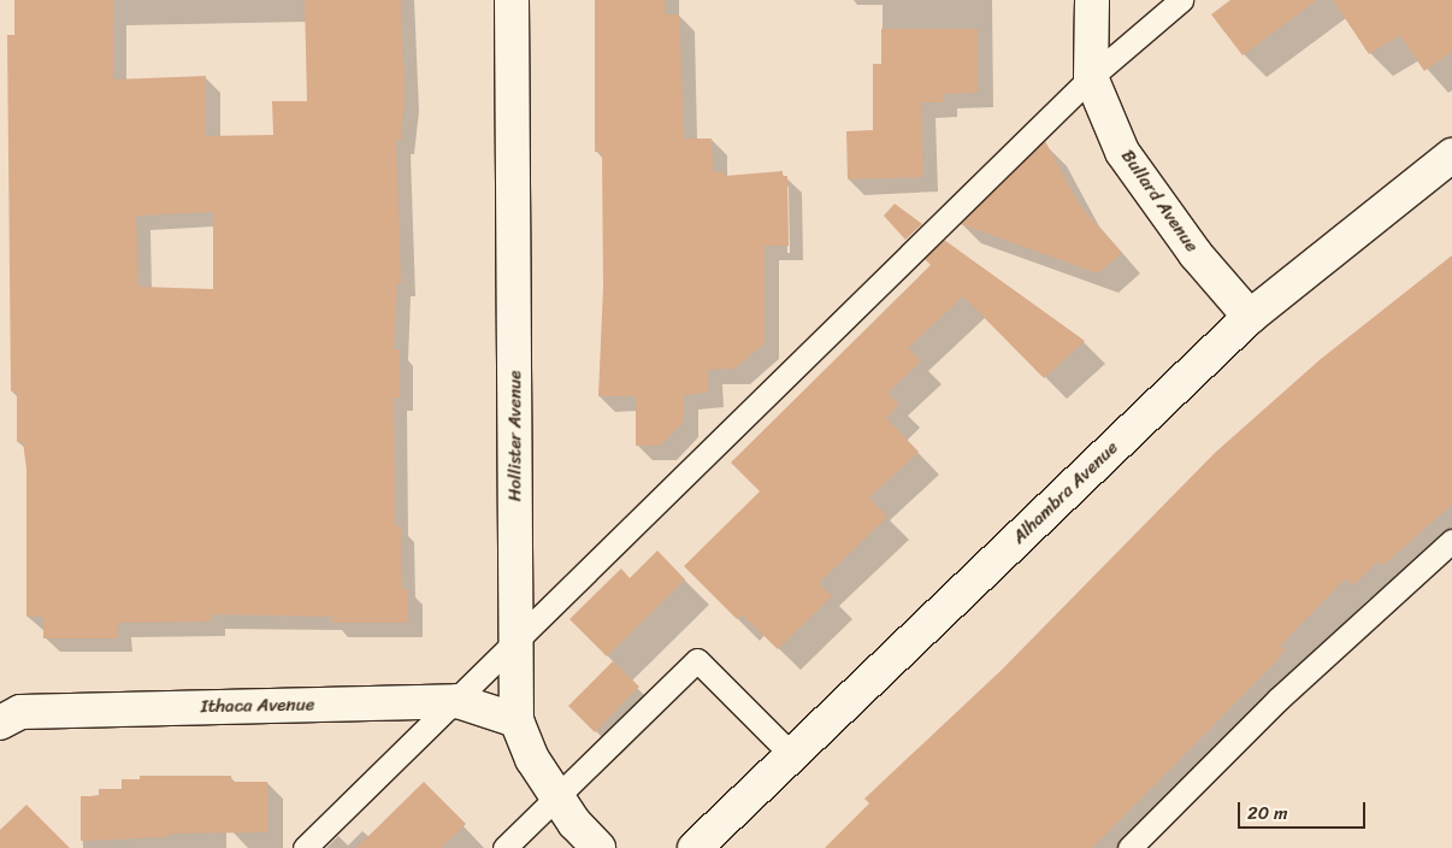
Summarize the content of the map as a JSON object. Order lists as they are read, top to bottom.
{
  "streets": {
    "street": [
      "Bullard Avenue",
      "Hollister Avenue",
      "Alhambra Avenue",
      "Ithaca Avenue"
    ]
  },
  "crossings": [
    ["Bullard Avenue", "Alhambra Avenue"],
    ["Hollister Avenue", "Ithaca Avenue"]
  ],
  "scale_bar": "20 m"
}
